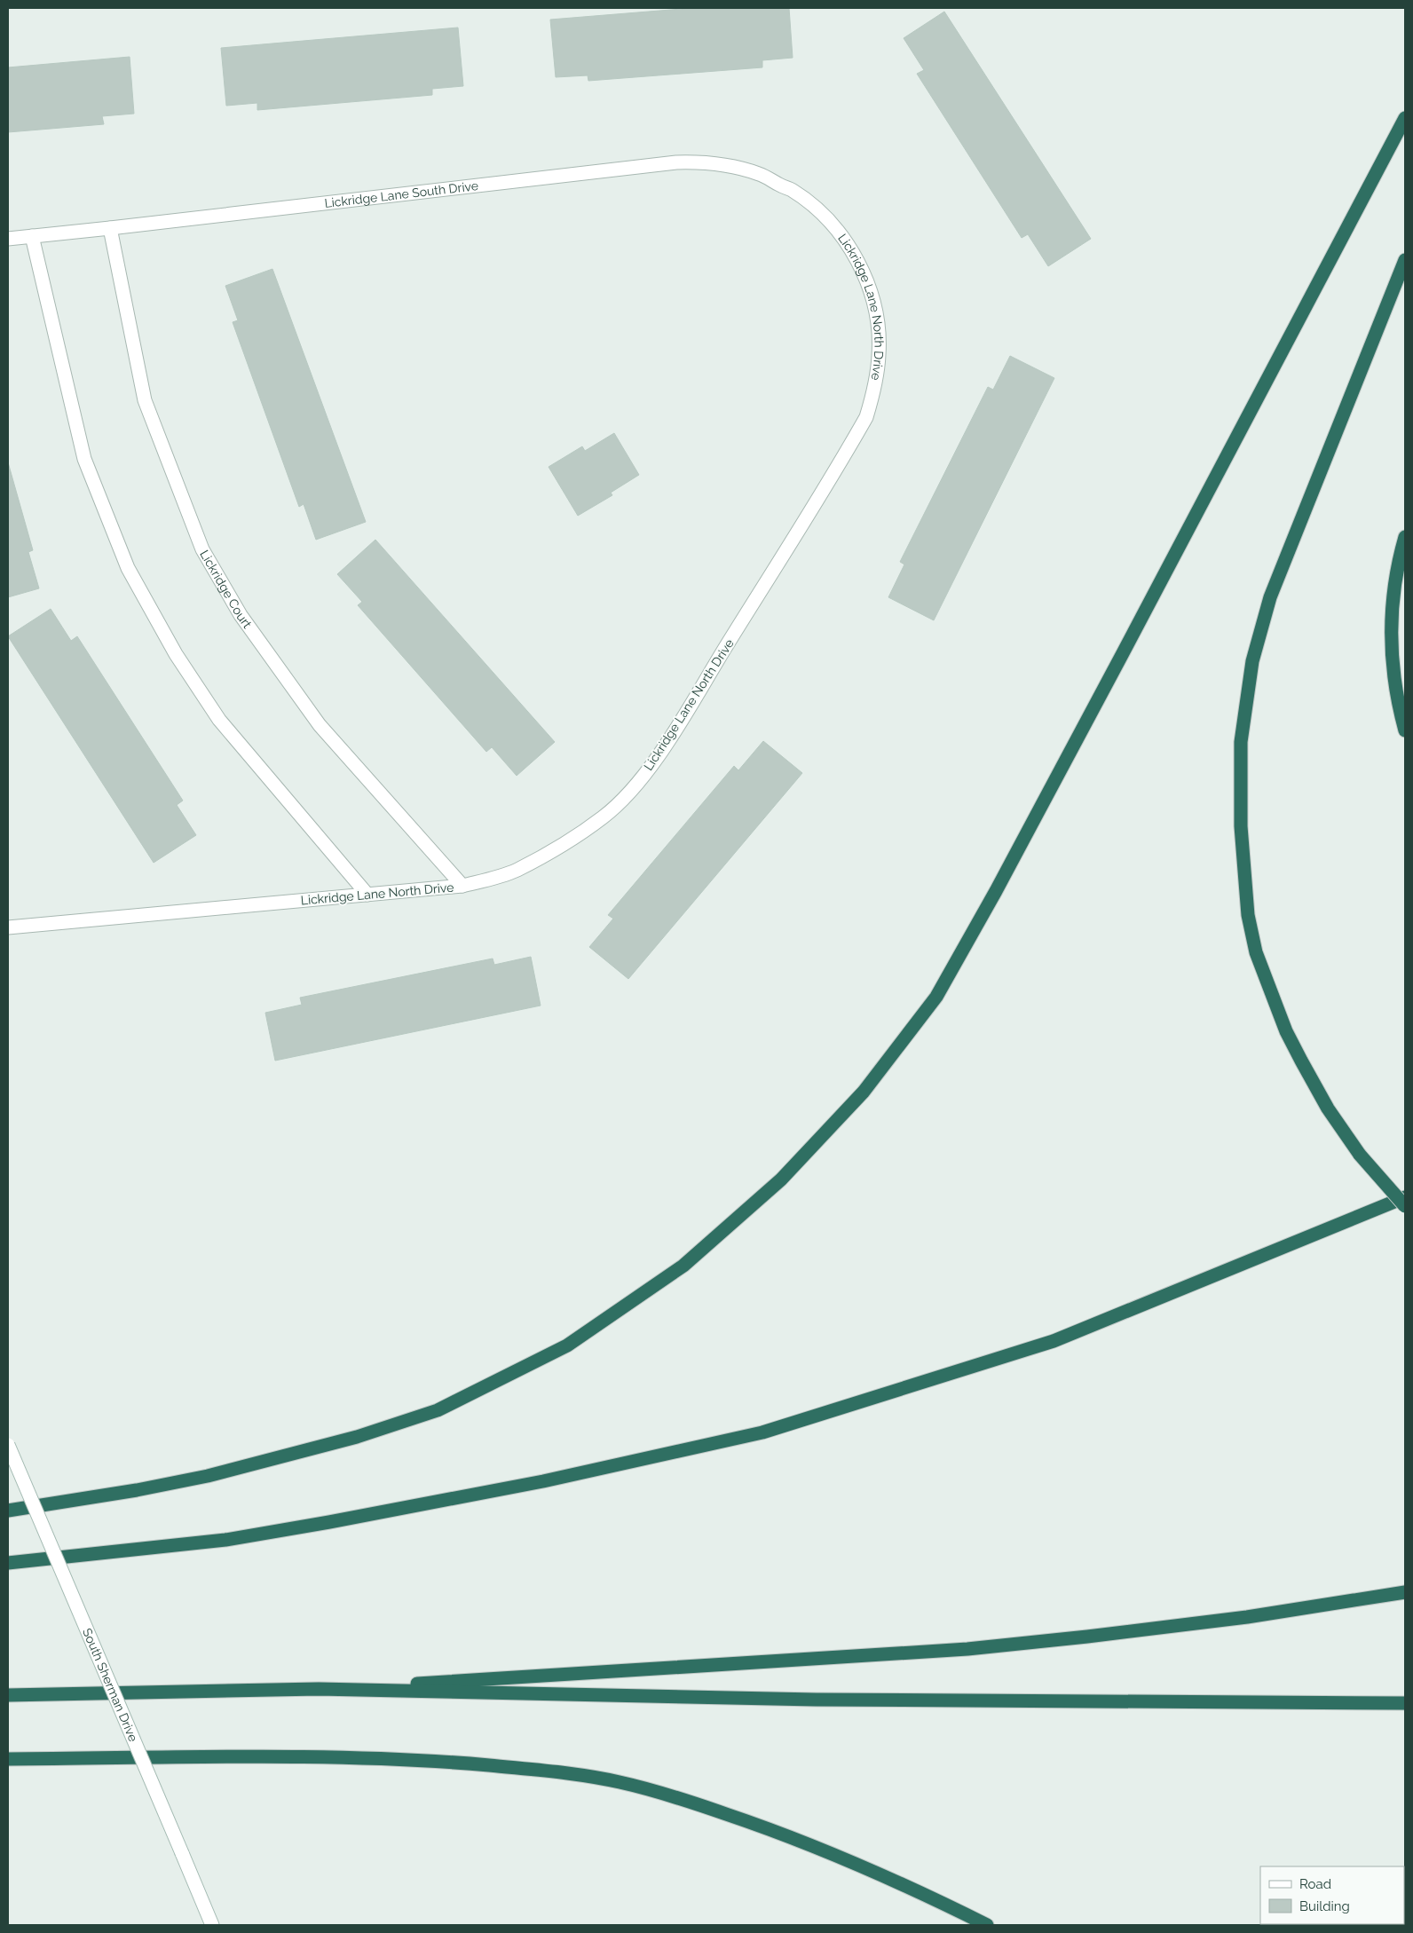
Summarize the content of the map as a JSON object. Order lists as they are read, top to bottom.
{
  "streets": {
    "street": [
      "Lickridge Lane South Drive",
      "Lickridge Lane North Drive",
      "Lickridge Court",
      "South Sherman Drive"
    ]
  },
  "crossings": [
    ["Lickridge Lane South Drive", "Lickridge Lane North Drive"],
    ["Lickridge Lane South Drive", "Lickridge Court"],
    ["Lickridge Lane North Drive", "Lickridge Court"]
  ],
  "legend": ["Road", "Building"]
}
